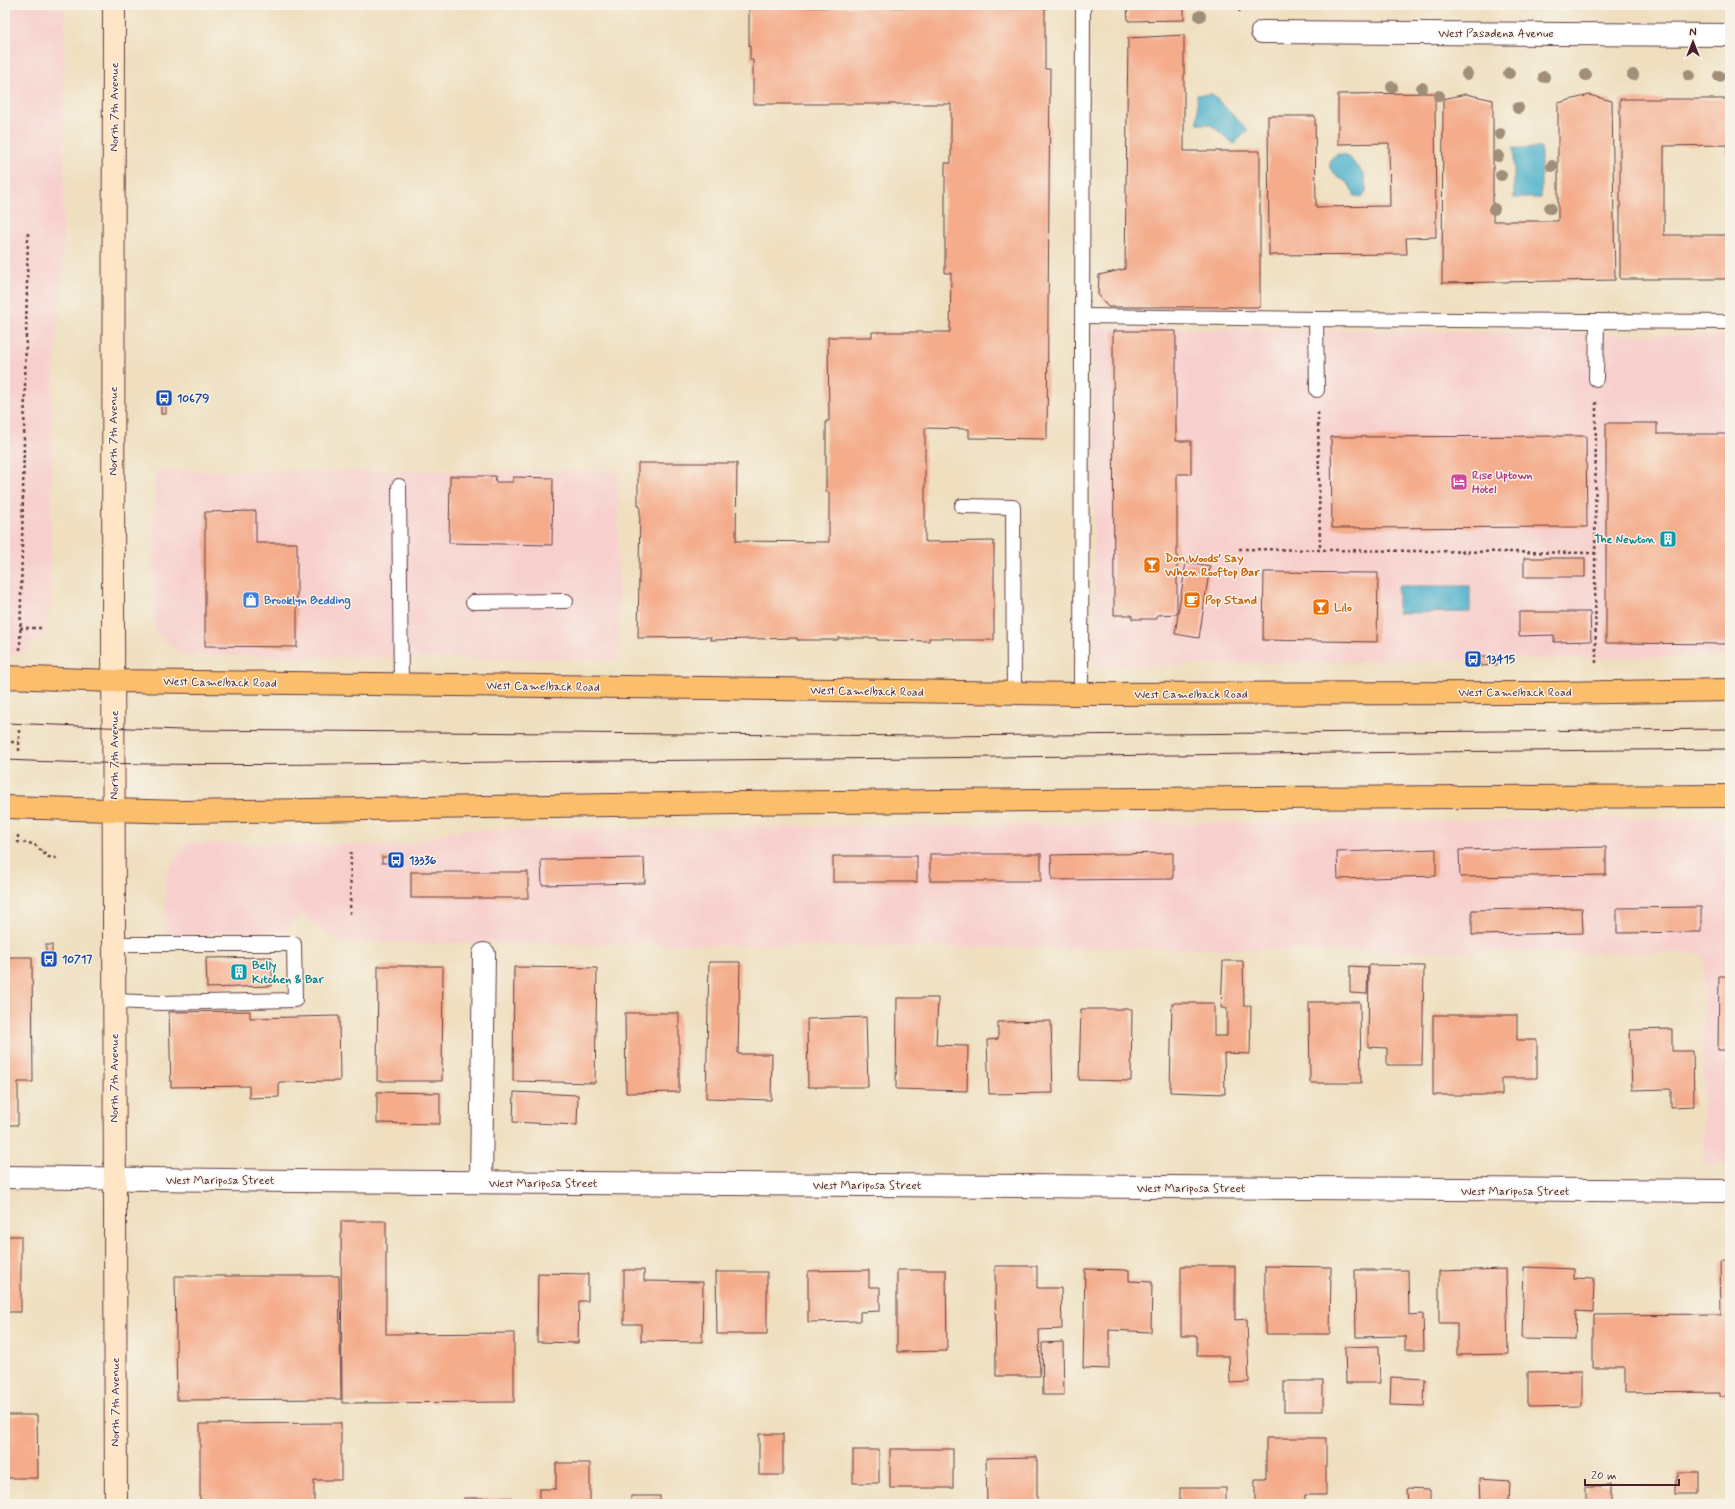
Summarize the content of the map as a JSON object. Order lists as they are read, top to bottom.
{
  "streets": {
    "main road": ["North 7th Avenue", "West Camelback Road"],
    "street": ["West Pasadena Avenue", "West Mariposa Street"]
  },
  "crossings": [
    ["North 7th Avenue", "West Camelback Road"],
    ["North 7th Avenue", "West Mariposa Street"]
  ],
  "places": {
    "bus stop": [
      "10679",
      "13415",
      "13336",
      "10717"
    ],
    "hotel": ["Rise Uptown Hotel"],
    "building": ["The Newton", "Belly Kitchen & Bar"],
    "bar": ["Don Woods' Say When Rooftop Bar", "Lilo"],
    "shop": ["Brooklyn Bedding"],
    "cafe": ["Pop Stand"]
  },
  "scale_bar": "20 m",
  "north": "top"
}
